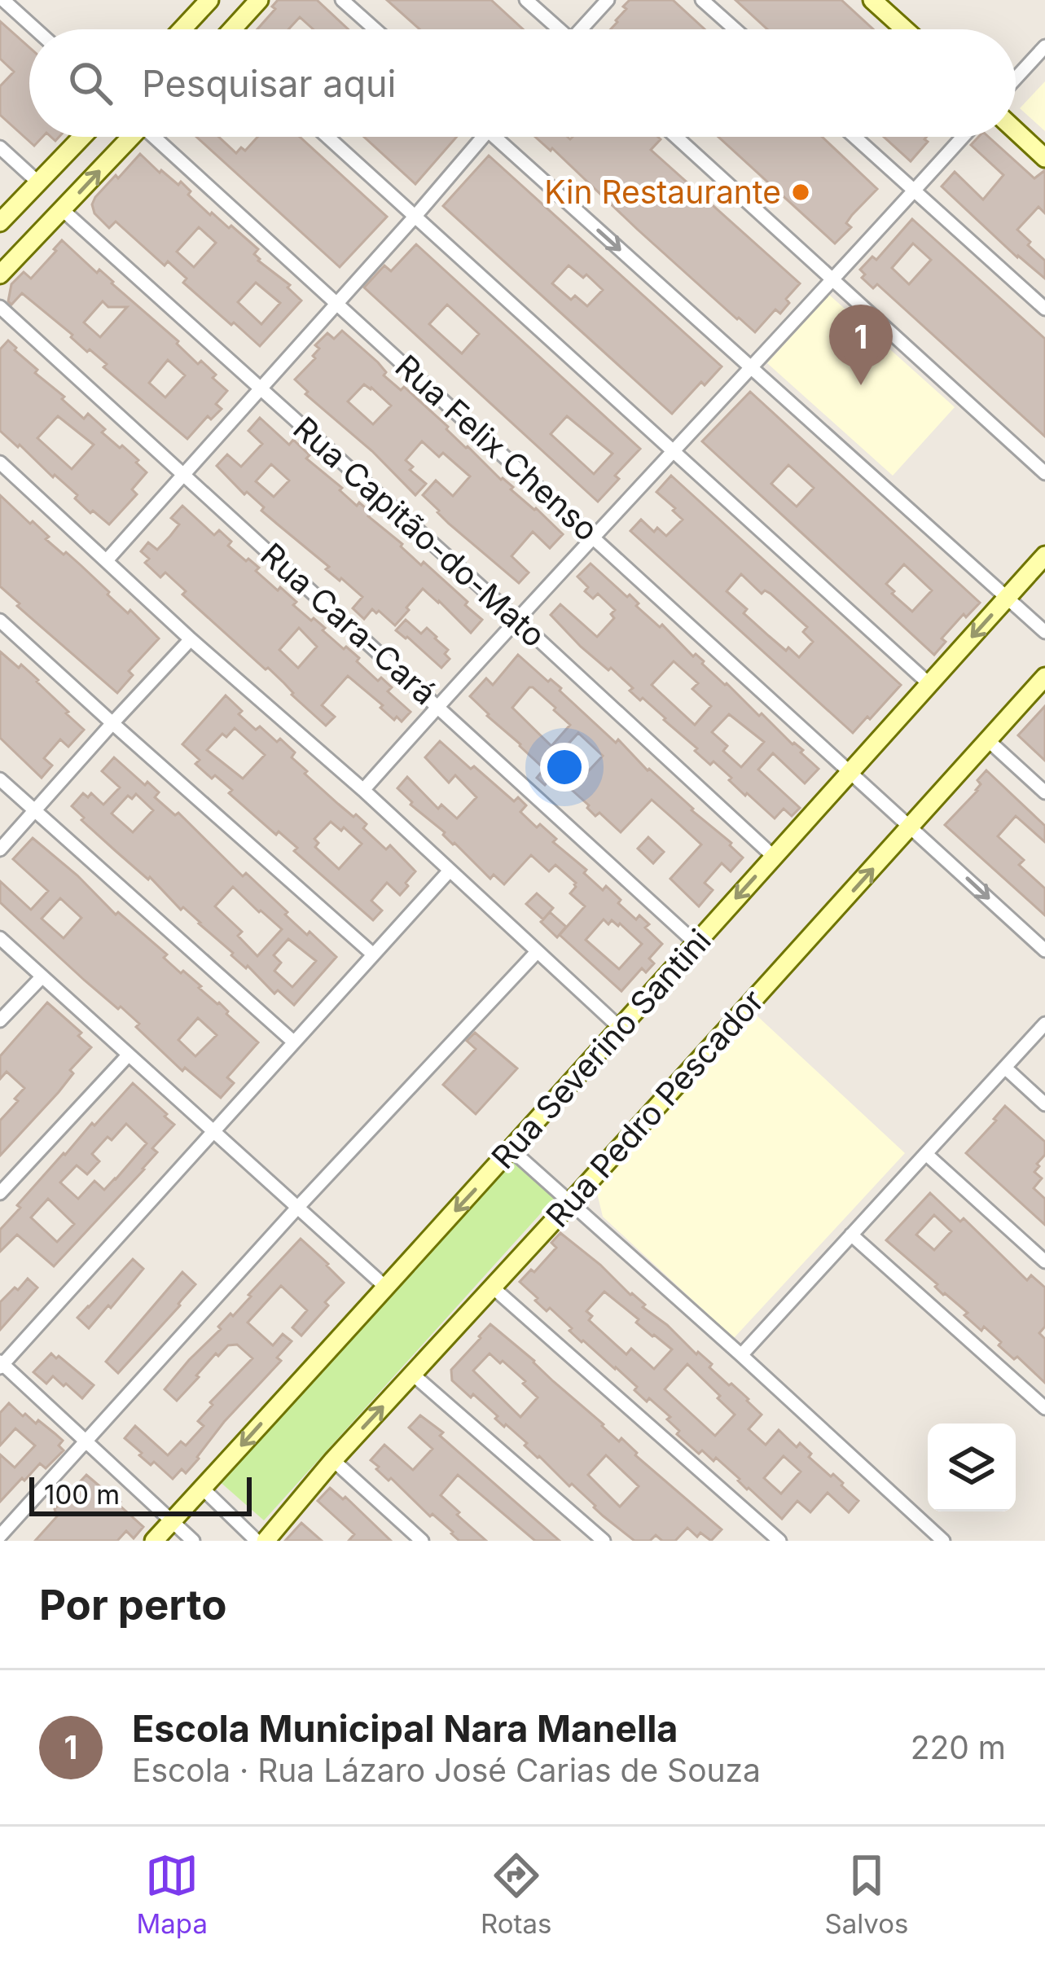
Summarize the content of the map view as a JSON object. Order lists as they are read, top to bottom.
{
  "streets": {
    "street": [
      "Rua Felix Chenso",
      "Rua Capitão-do-Mato",
      "Rua Cara-Cará",
      "Rua Severino Santini",
      "Rua Pedro Pescador"
    ]
  },
  "crossings": [
    ["Rua Felix Chenso", "Rua Severino Santini"],
    ["Rua Felix Chenso", "Rua Pedro Pescador"],
    ["Rua Capitão-do-Mato", "Rua Severino Santini"],
    ["Rua Cara-Cará", "Rua Severino Santini"]
  ],
  "one_way": ["Rua Pedro Pescador"],
  "places": ["Kin Restaurante"],
  "scale_bar": "100 m",
  "page": {
    "search": "Pesquisar aqui",
    "pins": "1",
    "scale": "100 m",
    "heading": "Por perto",
    "list": [
      {
        "mark": "1",
        "name": "Escola Municipal Nara Manella",
        "note": "Escola · Rua Lázaro José Carias de Souza",
        "value": "220 m"
      }
    ],
    "nav": ["Mapa", "Rotas", "Salvos"]
  }
}
